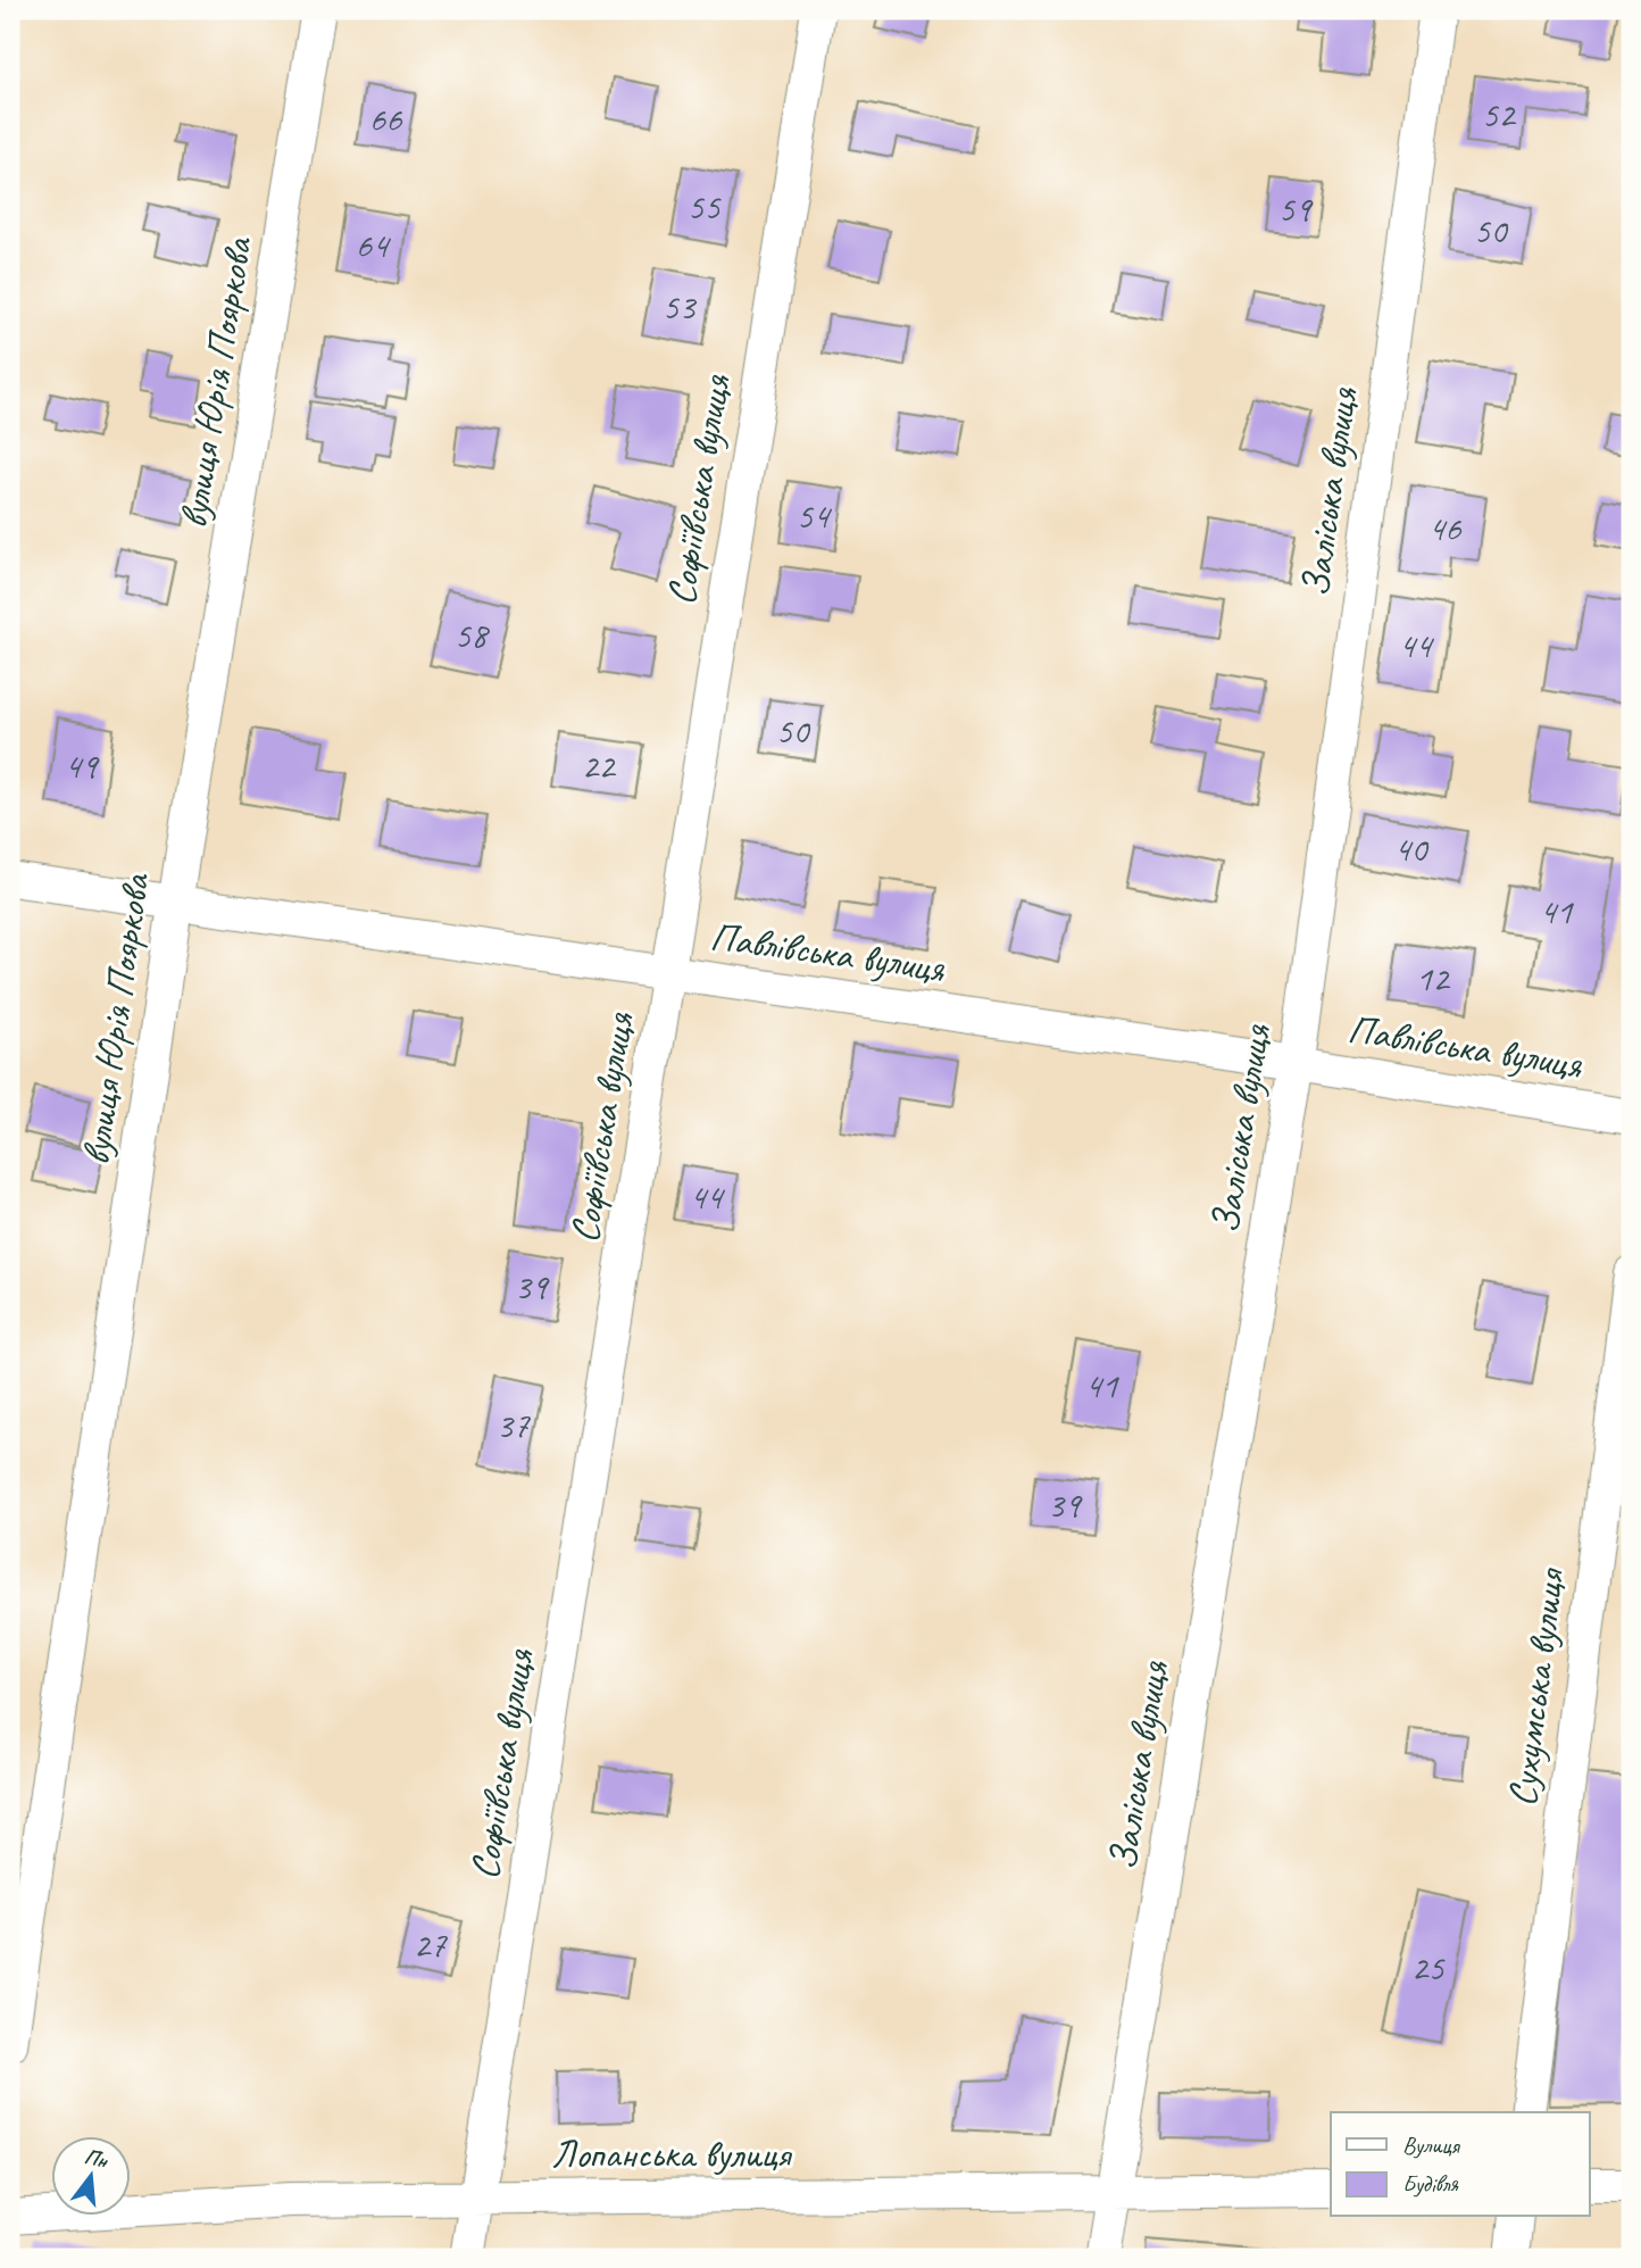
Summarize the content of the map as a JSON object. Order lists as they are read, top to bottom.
{
  "streets": {
    "street": [
      "вулиця Юрія Пояркова",
      "Софіївська вулиця",
      "Заліська вулиця",
      "Павлівська вулиця",
      "Сухумська вулиця",
      "Лопанська вулиця"
    ]
  },
  "crossings": [
    ["вулиця Юрія Пояркова", "Павлівська вулиця"],
    ["Софіївська вулиця", "Павлівська вулиця"],
    ["Софіївська вулиця", "Лопанська вулиця"],
    ["Заліська вулиця", "Павлівська вулиця"],
    ["Заліська вулиця", "Лопанська вулиця"]
  ],
  "house_numbers": [
    "52",
    "66",
    "55",
    "59",
    "50",
    "64",
    "53",
    "54",
    "46",
    "58",
    "44",
    "50",
    "49",
    "22",
    "40",
    "41",
    "12",
    "44",
    "39",
    "41",
    "37",
    "39",
    "27",
    "25"
  ],
  "legend": ["Вулиця", "Будівля"],
  "north": "top"
}
